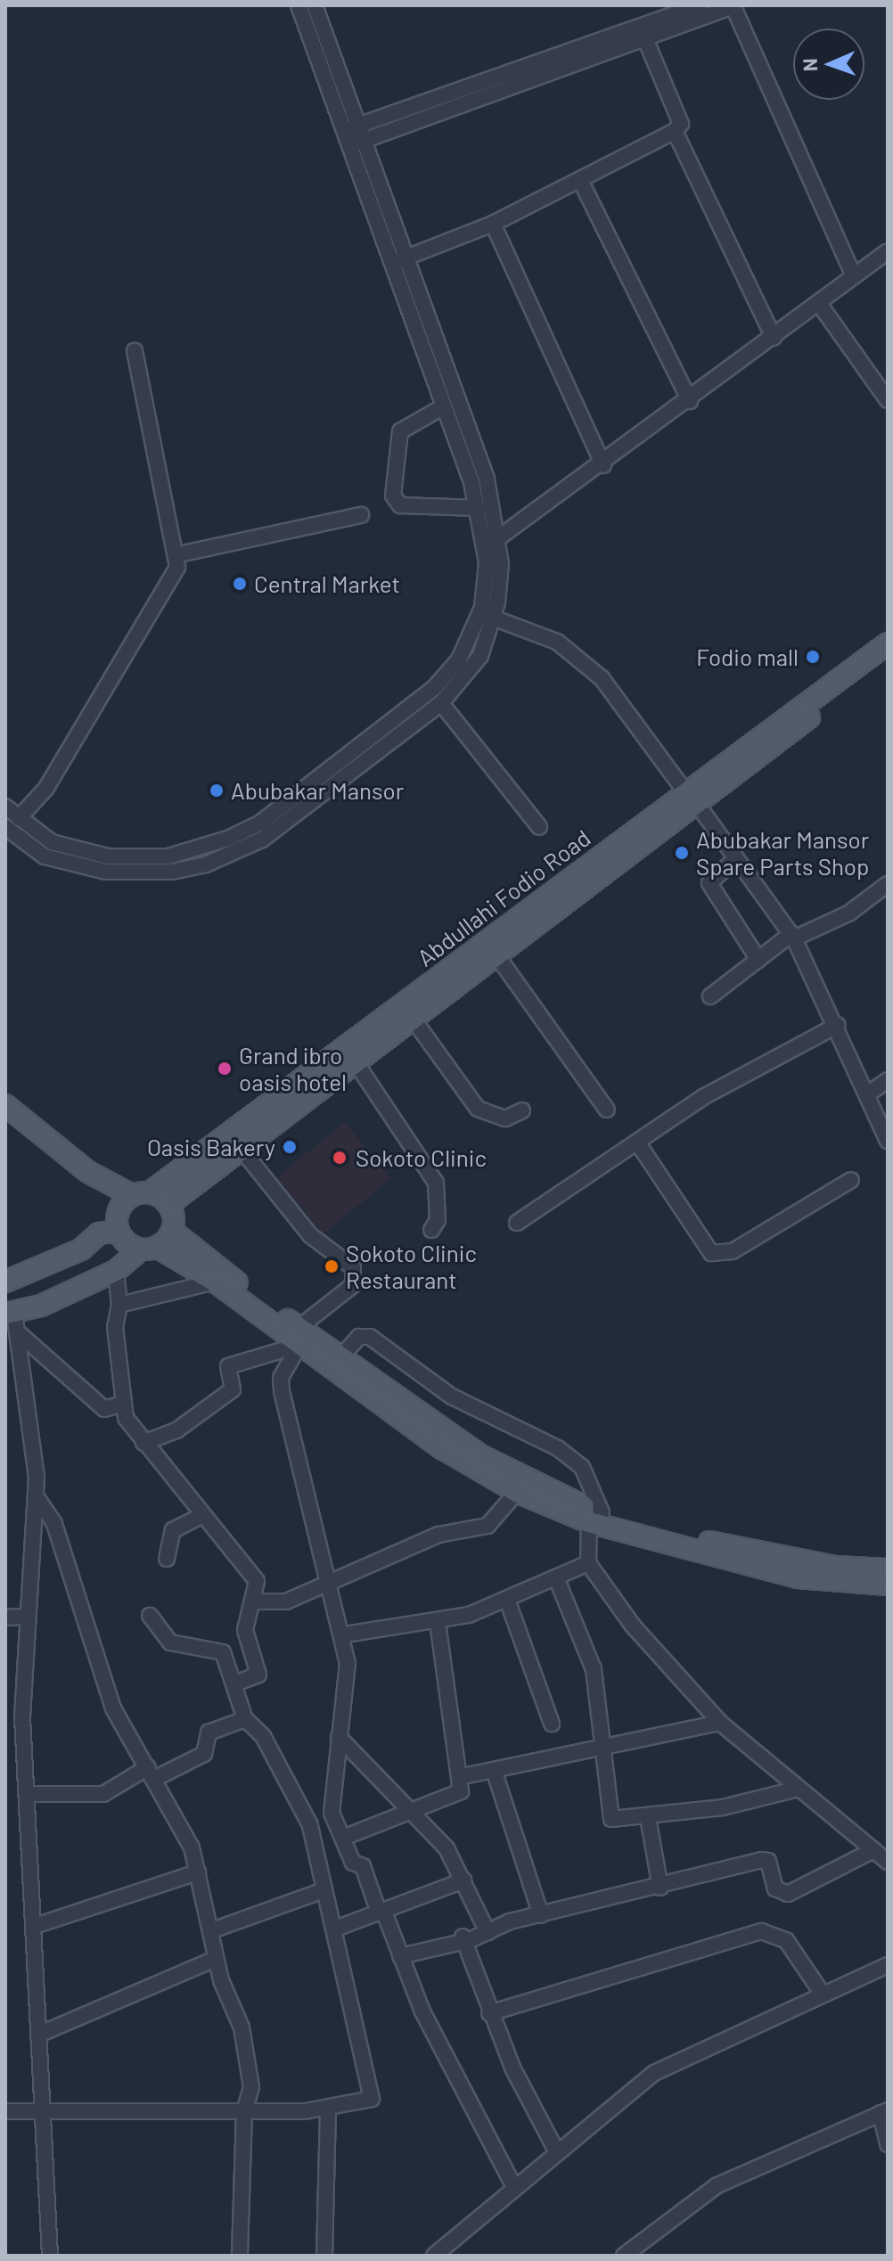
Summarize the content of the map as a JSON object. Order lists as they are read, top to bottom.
{
  "streets": {
    "main road": ["Abdullahi Fodio Road"]
  },
  "places": [
    "Central Market",
    "Fodio mall",
    "Abubakar Mansor",
    "Abubakar Mansor Spare Parts Shop",
    "Grand ibro oasis hotel",
    "Oasis Bakery",
    "Sokoto Clinic",
    "Sokoto Clinic Restaurant"
  ],
  "north": "left"
}
